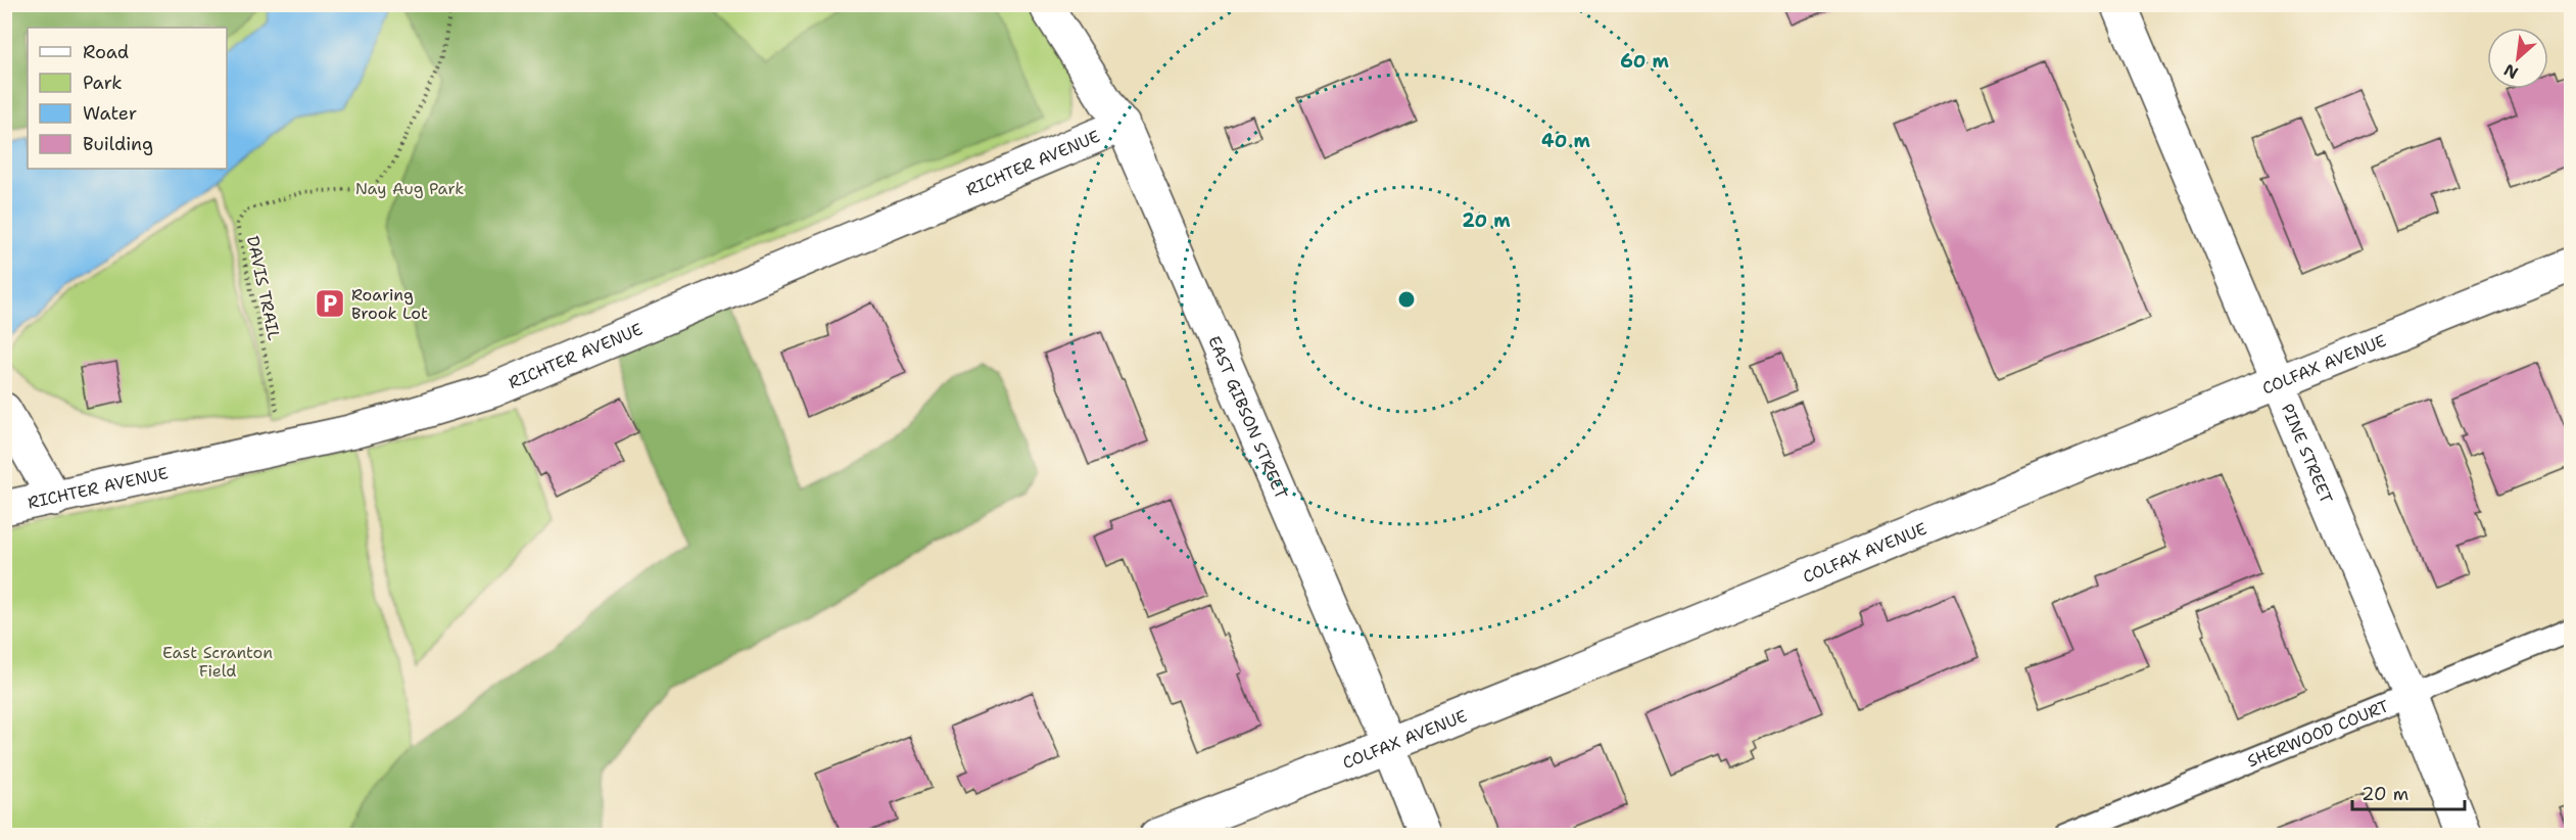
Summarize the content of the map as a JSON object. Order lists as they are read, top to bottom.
{
  "streets": {
    "street": [
      "RICHTER AVENUE",
      "COLFAX AVENUE",
      "EAST GIBSON STREET",
      "PINE STREET"
    ],
    "lane": ["SHERWOOD COURT"],
    "path": ["DAVIS TRAIL"]
  },
  "crossings": [
    ["RICHTER AVENUE", "DAVIS TRAIL"],
    ["RICHTER AVENUE", "EAST GIBSON STREET"],
    ["COLFAX AVENUE", "EAST GIBSON STREET"],
    ["COLFAX AVENUE", "PINE STREET"],
    ["PINE STREET", "SHERWOOD COURT"]
  ],
  "parks": ["Nay Aug Park", "East Scranton Field"],
  "places": {
    "parking": ["Roaring Brook Lot"]
  },
  "legend": [
    "Road",
    "Park",
    "Water",
    "Building"
  ],
  "scale_bar": "20 m",
  "north": "bottom left",
  "rings": ["60 m", "40 m", "20 m"]
}
